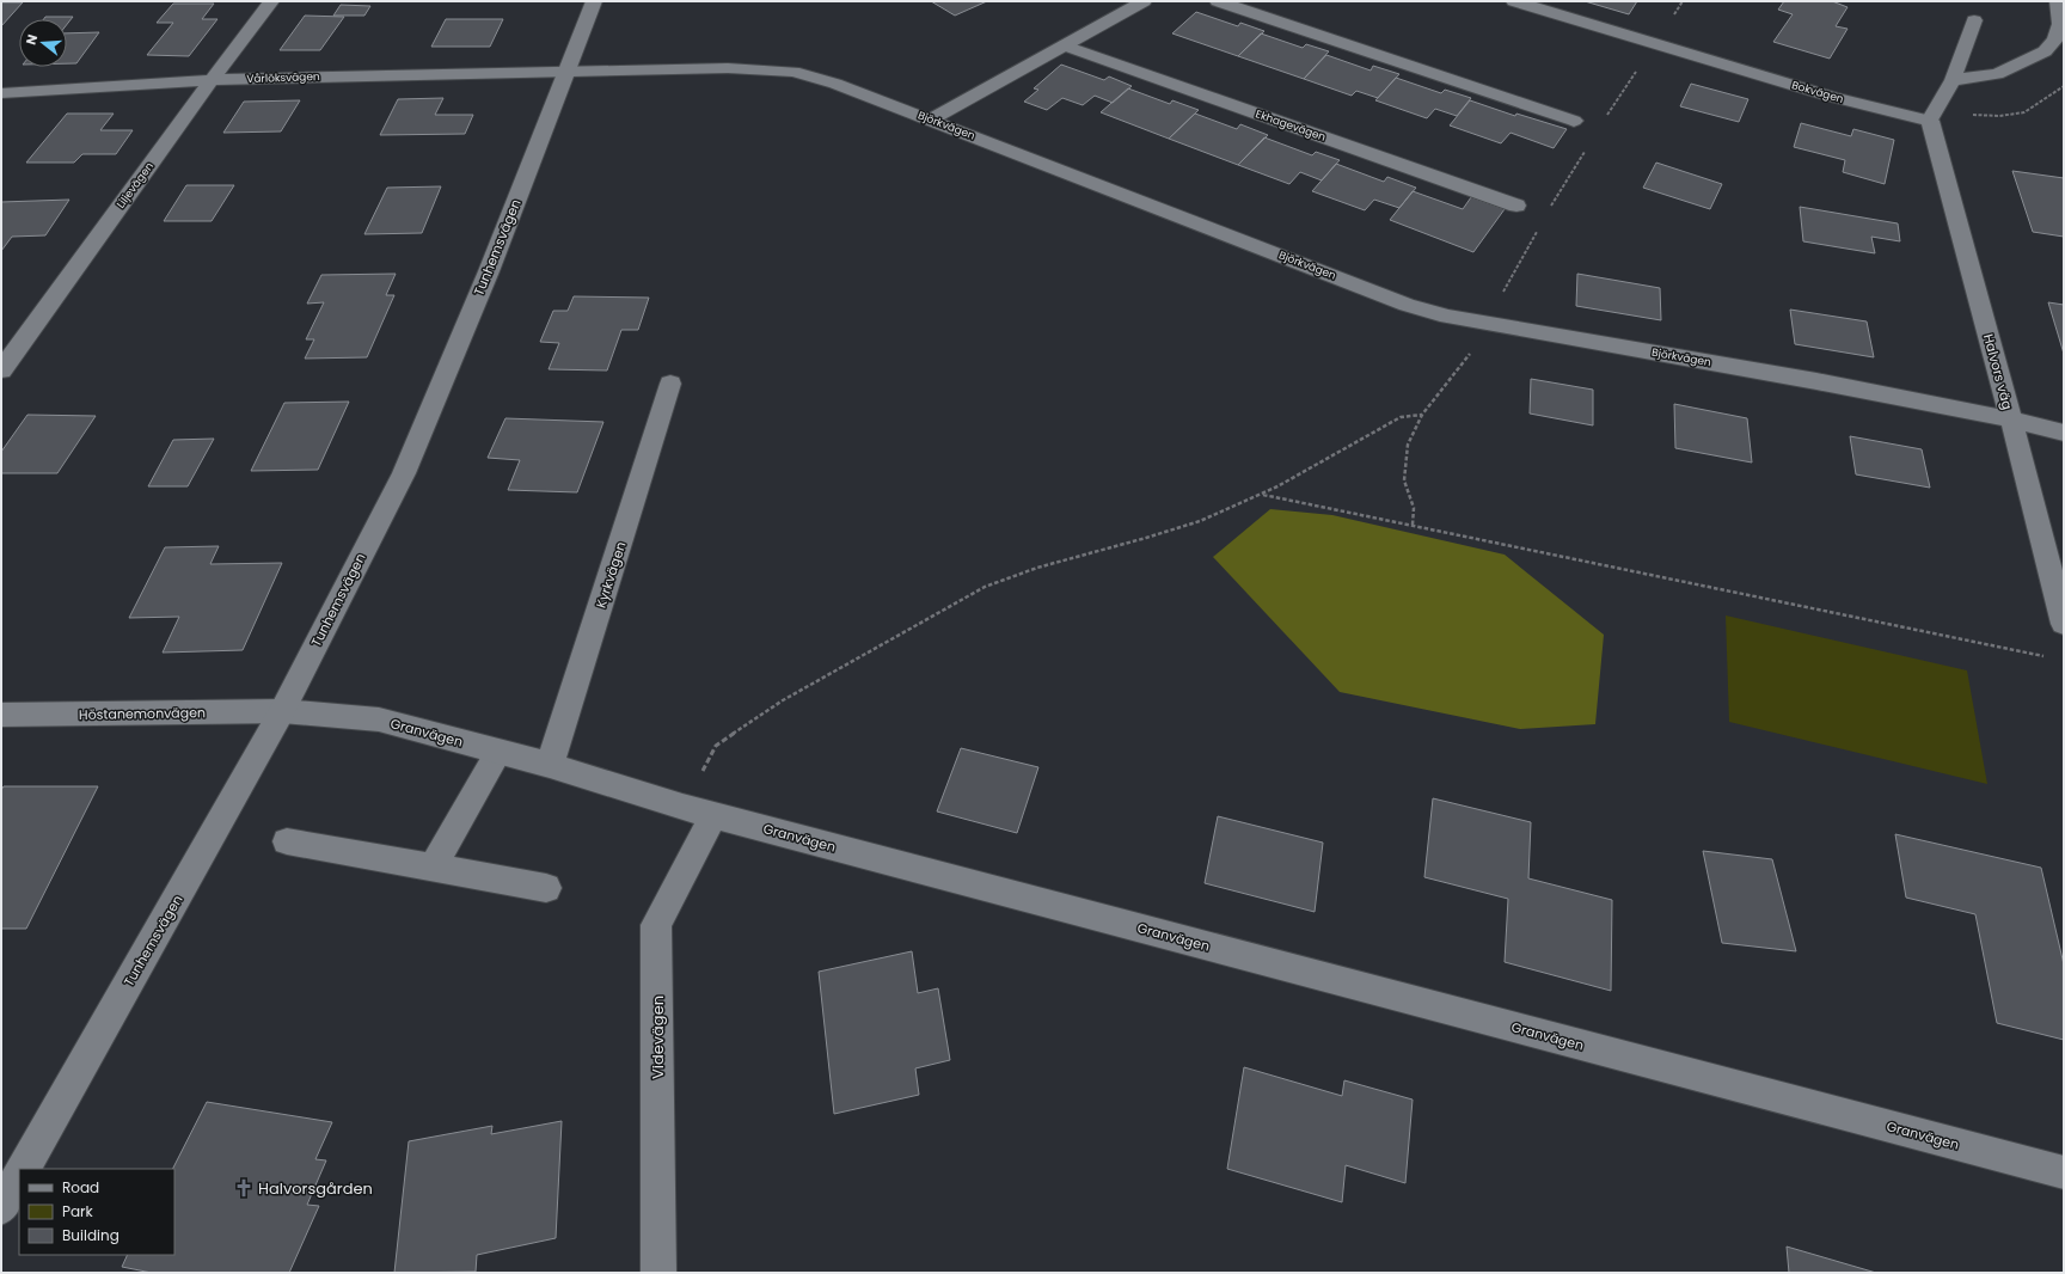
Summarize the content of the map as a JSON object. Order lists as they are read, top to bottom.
{
  "streets": {
    "street": [
      "Vårlöksvägen",
      "Bokvägen",
      "Björkvägen",
      "Ekhagevägen",
      "Liljevägen",
      "Tunhemsvägen",
      "Halvors väg",
      "Kyrkvägen",
      "Höstanemonvägen",
      "Granvägen",
      "Videvägen"
    ]
  },
  "crossings": [
    ["Vårlöksvägen", "Björkvägen"],
    ["Vårlöksvägen", "Liljevägen"],
    ["Vårlöksvägen", "Tunhemsvägen"],
    ["Bokvägen", "Halvors väg"],
    ["Björkvägen", "Tunhemsvägen"],
    ["Björkvägen", "Halvors väg"],
    ["Tunhemsvägen", "Höstanemonvägen"],
    ["Tunhemsvägen", "Granvägen"],
    ["Kyrkvägen", "Granvägen"],
    ["Höstanemonvägen", "Granvägen"],
    ["Granvägen", "Videvägen"]
  ],
  "places": {
    "church": ["Halvorsgården"]
  },
  "legend": ["Road", "Park", "Building"],
  "north": "left"
}
